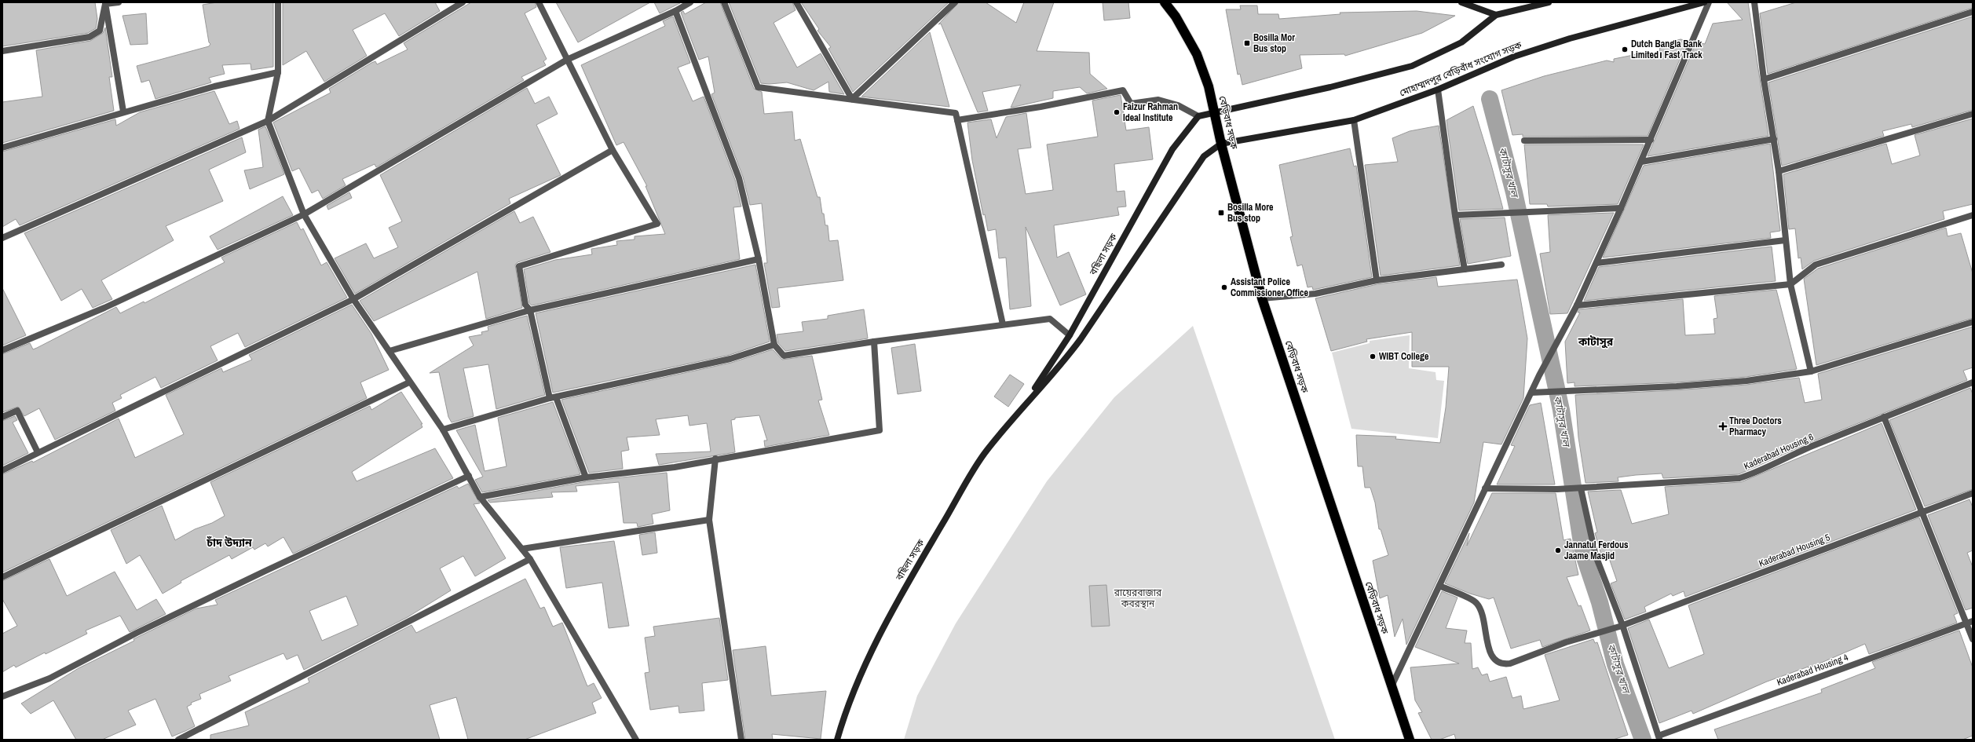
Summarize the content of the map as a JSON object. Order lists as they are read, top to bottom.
{
  "streets": {
    "highway": ["বেড়িবাধ সড়ক"],
    "main road": ["মোহাম্মদপুর বেড়িবাঁধ সংযোগ সড়ক", "বছিলা সড়ক"],
    "street": ["Kaderabad Housing 6", "Kaderabad Housing 5", "Kaderabad Housing 4"]
  },
  "crossings": [
    ["মোহাম্মদপুর বেড়িবাঁধ সংযোগ সড়ক", "বেড়িবাধ সড়ক"],
    ["মোহাম্মদপুর বেড়িবাঁধ সংযোগ সড়ক", "বছিলা সড়ক"],
    ["বেড়িবাধ সড়ক", "বছিলা সড়ক"]
  ],
  "districts": ["কাটাসুর", "চাঁদ উদ্যান"],
  "water": ["কাটাসুর খাল"],
  "parks": ["রায়েরবাজার কবরস্থান"],
  "places": {
    "transit": ["Bosilla Mor Bus stop", "Bosilla More Bus stop"],
    "other": [
      "Dutch Bangla Bank Limited। Fast Track",
      "Faizur Rahman Ideal Institute",
      "Assistant Police Commissioner Office",
      "WIBT College",
      "Jannatul Ferdous Jaame Masjid"
    ],
    "health": ["Three Doctors Pharmacy"]
  }
}
